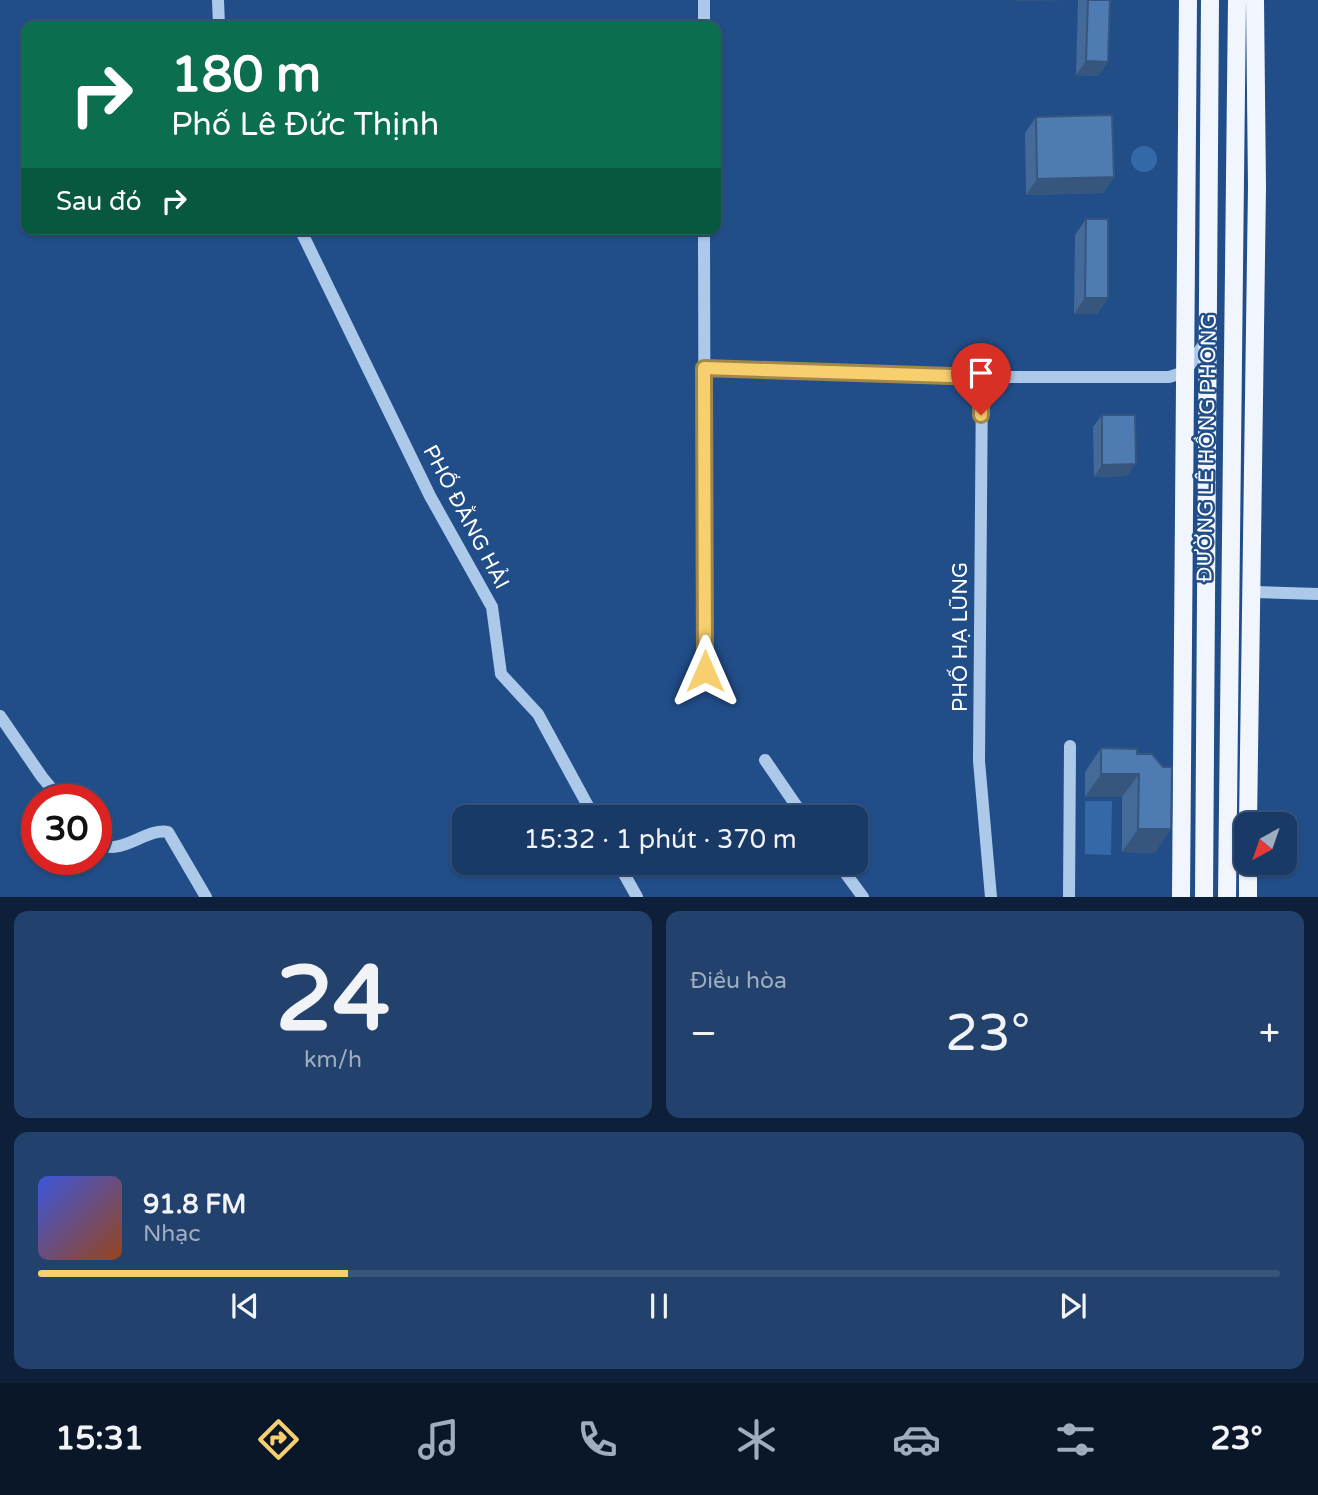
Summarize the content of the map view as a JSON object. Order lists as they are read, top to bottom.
{
  "streets": {
    "main road": ["ĐƯỜNG LÊ HỒNG PHONG"],
    "street": ["PHỐ ĐẰNG HẢI", "PHỐ HẠ LŨNG"]
  },
  "north": "bottom left",
  "page": {
    "turn": ["180 m", "Phố Lê Đức Thịnh"],
    "then": "Sau đó",
    "limit": "30",
    "trip": "15:32 · 1 phút · 370 m",
    "tile": [
      ["24", "km/h"],
      "Điều hòa"
    ],
    "heat": ["−", "23°", "+"],
    "song": ["91.8 FM", "Nhạc"],
    "tabs": ["15:31", "23°"]
  }
}
